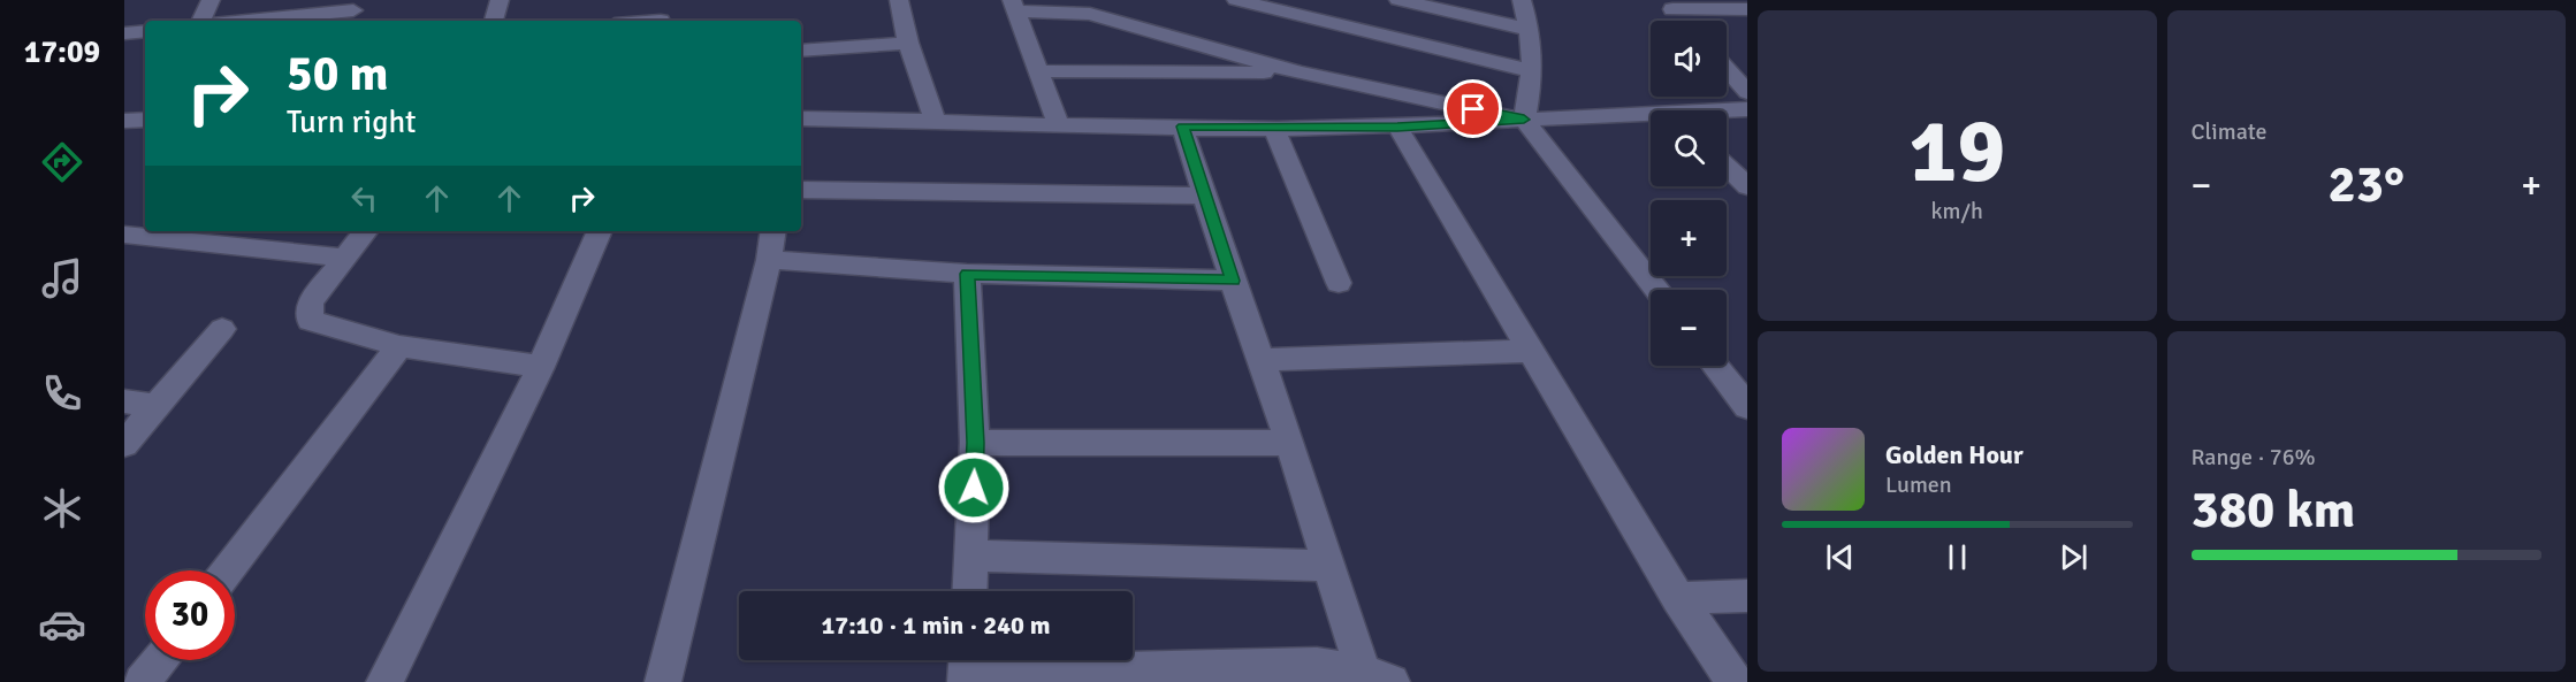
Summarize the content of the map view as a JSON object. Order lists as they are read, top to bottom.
{
  "page": {
    "tabs": "17:09",
    "tile": [
      ["19", "km/h"],
      "Climate",
      ["Range · 76%", "380 km"]
    ],
    "map_buttons": ["+", "−"],
    "turn": ["50 m", "Turn right"],
    "heat": ["−", "23°", "+"],
    "song": ["Golden Hour", "Lumen"],
    "limit": "30",
    "trip": "17:10 · 1 min · 240 m"
  }
}
